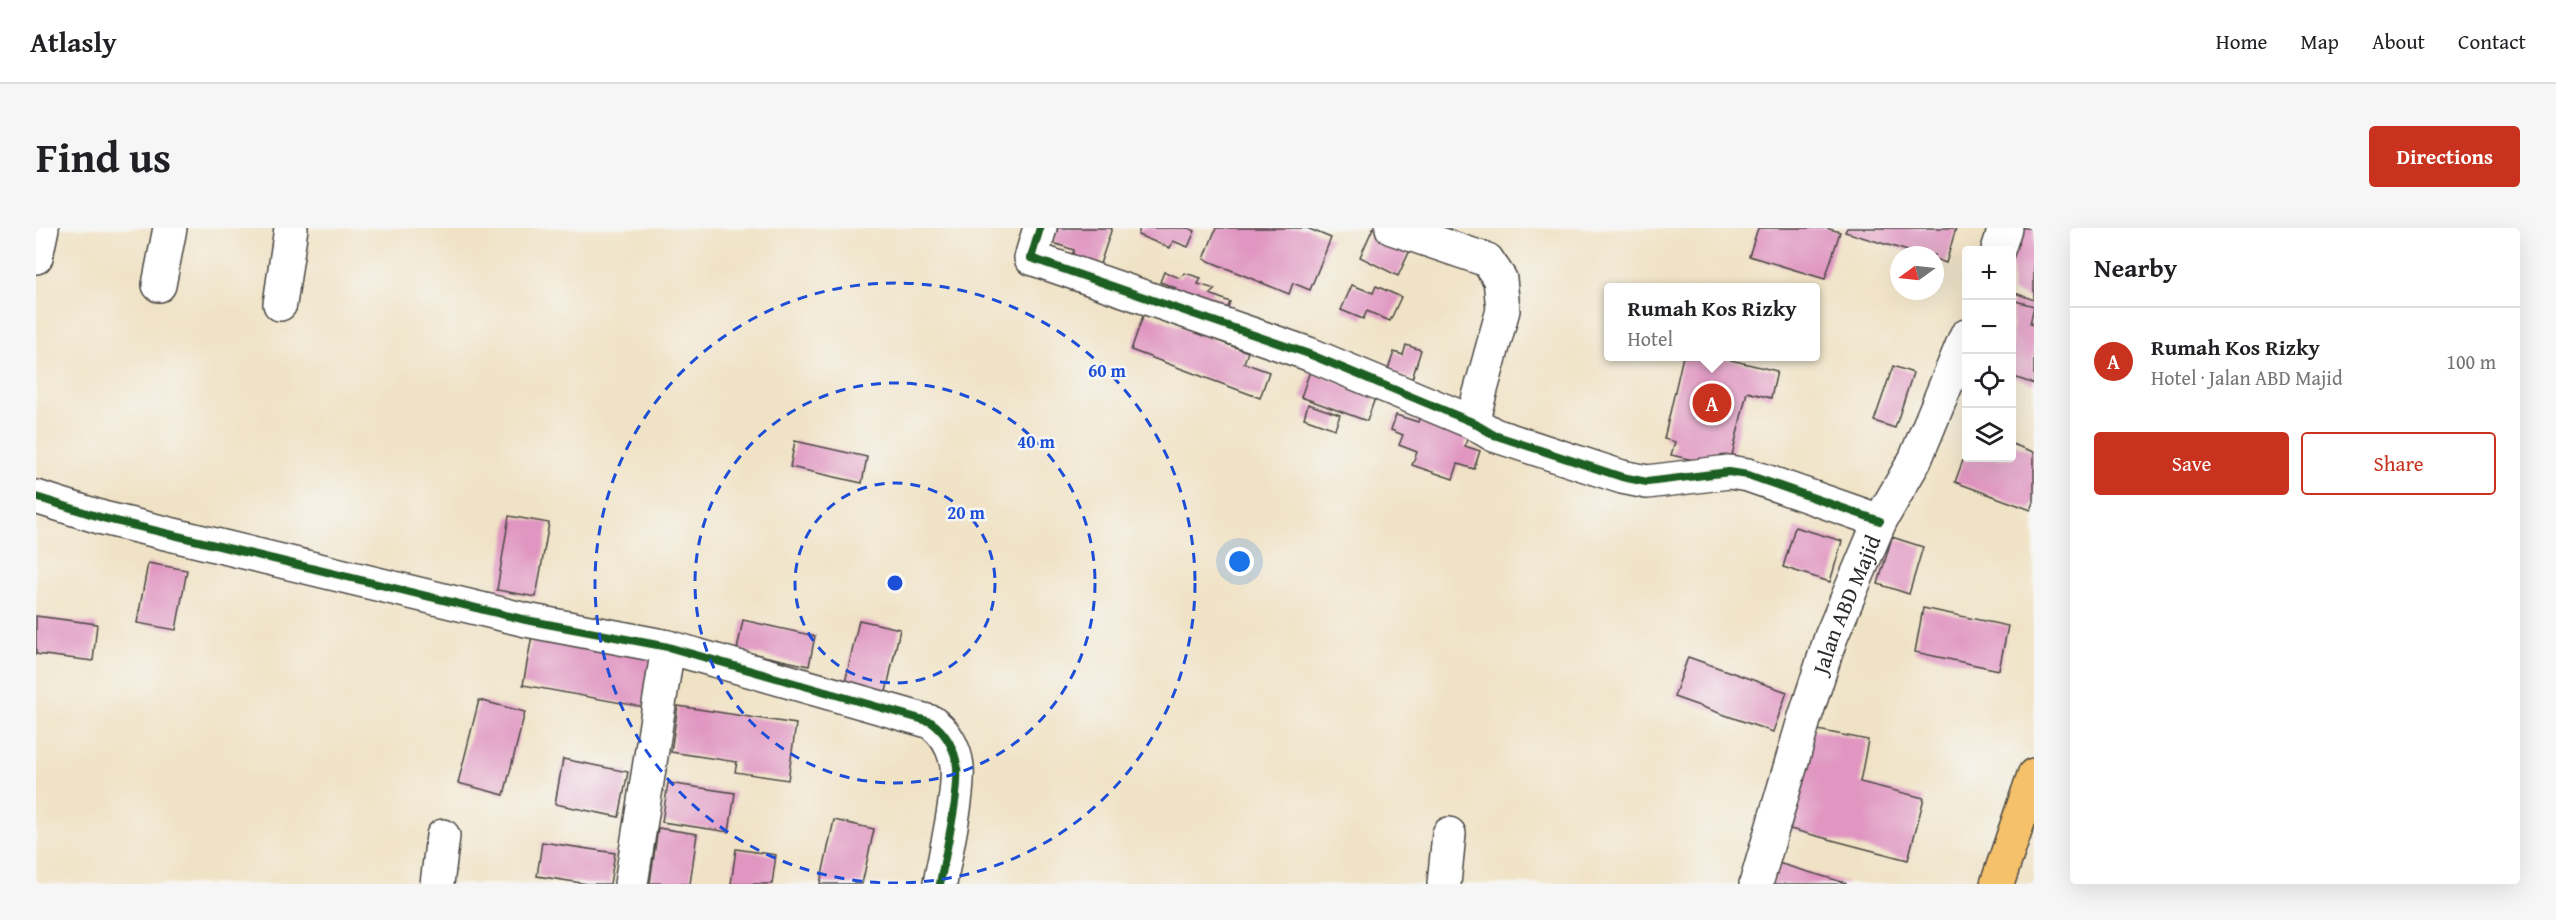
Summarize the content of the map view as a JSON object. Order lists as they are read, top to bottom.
{
  "streets": {
    "street": ["Jalan ABD Majid"]
  },
  "north": "left",
  "page": {
    "header": "Atlasly",
    "nav": [
      "Home",
      "Map",
      "About",
      "Contact"
    ],
    "title": "Find us",
    "buttons": [
      "Directions",
      ["Save", "Share"]
    ],
    "heading": "Nearby",
    "map_buttons": ["+", "−"],
    "popup": ["Rumah Kos Rizky", "Hotel"],
    "list": [
      {
        "mark": "A",
        "name": "Rumah Kos Rizky",
        "note": "Hotel · Jalan ABD Majid",
        "value": "100 m"
      }
    ],
    "pins": "A"
  },
  "rings": ["60 m", "40 m", "20 m"]
}
